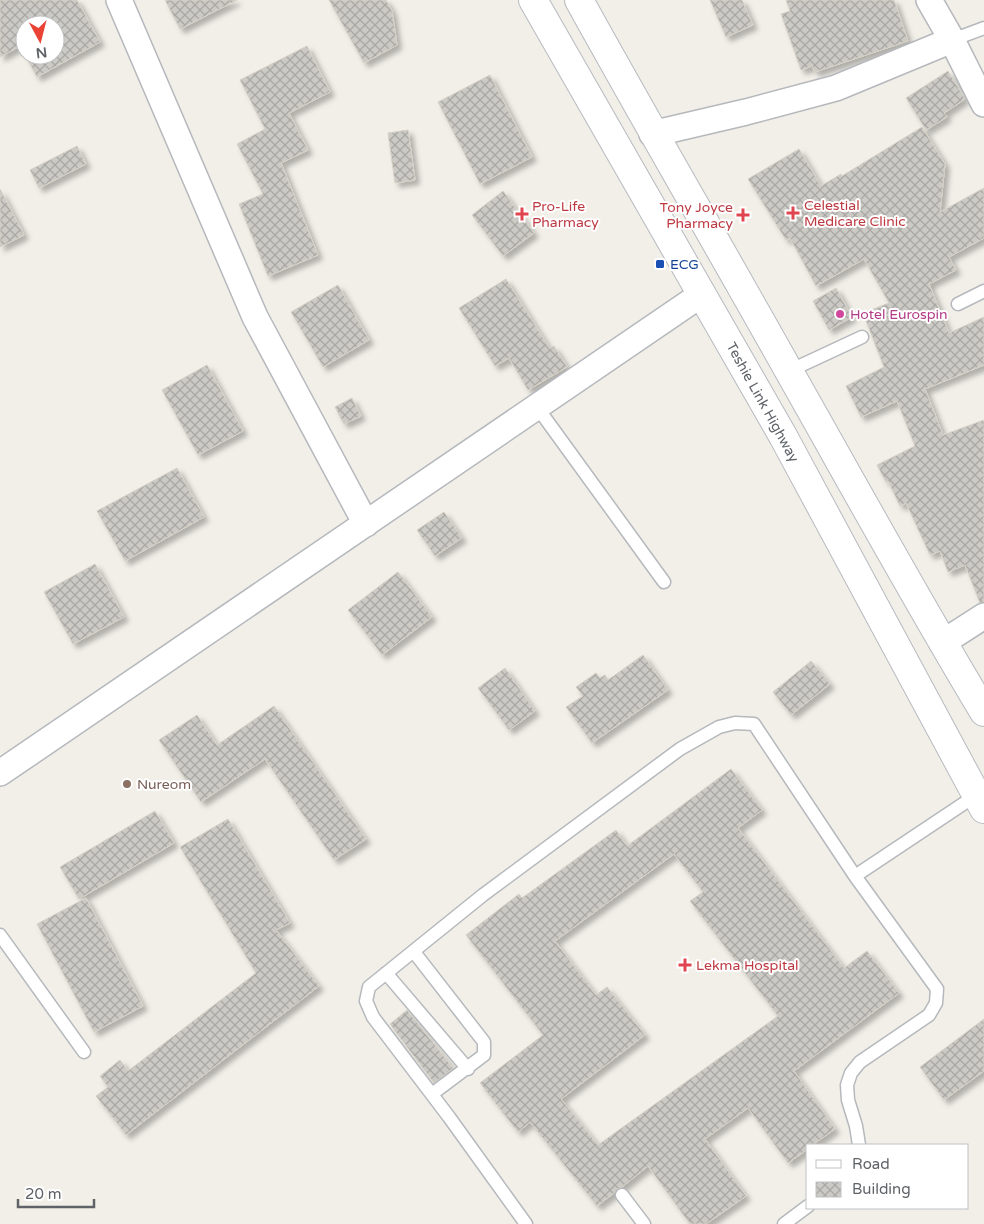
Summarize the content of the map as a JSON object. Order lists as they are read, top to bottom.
{
  "streets": {
    "main road": ["Teshie Link Highway"]
  },
  "places": {
    "health": [
      "Celestial Medicare Clinic",
      "Pro-Life Pharmacy",
      "Tony Joyce Pharmacy",
      "Lekma Hospital"
    ],
    "transit": ["ECG"],
    "other": ["Hotel Eurospin", "Nureom"]
  },
  "legend": ["Road", "Building"],
  "scale_bar": "20 m",
  "north": "bottom"
}
